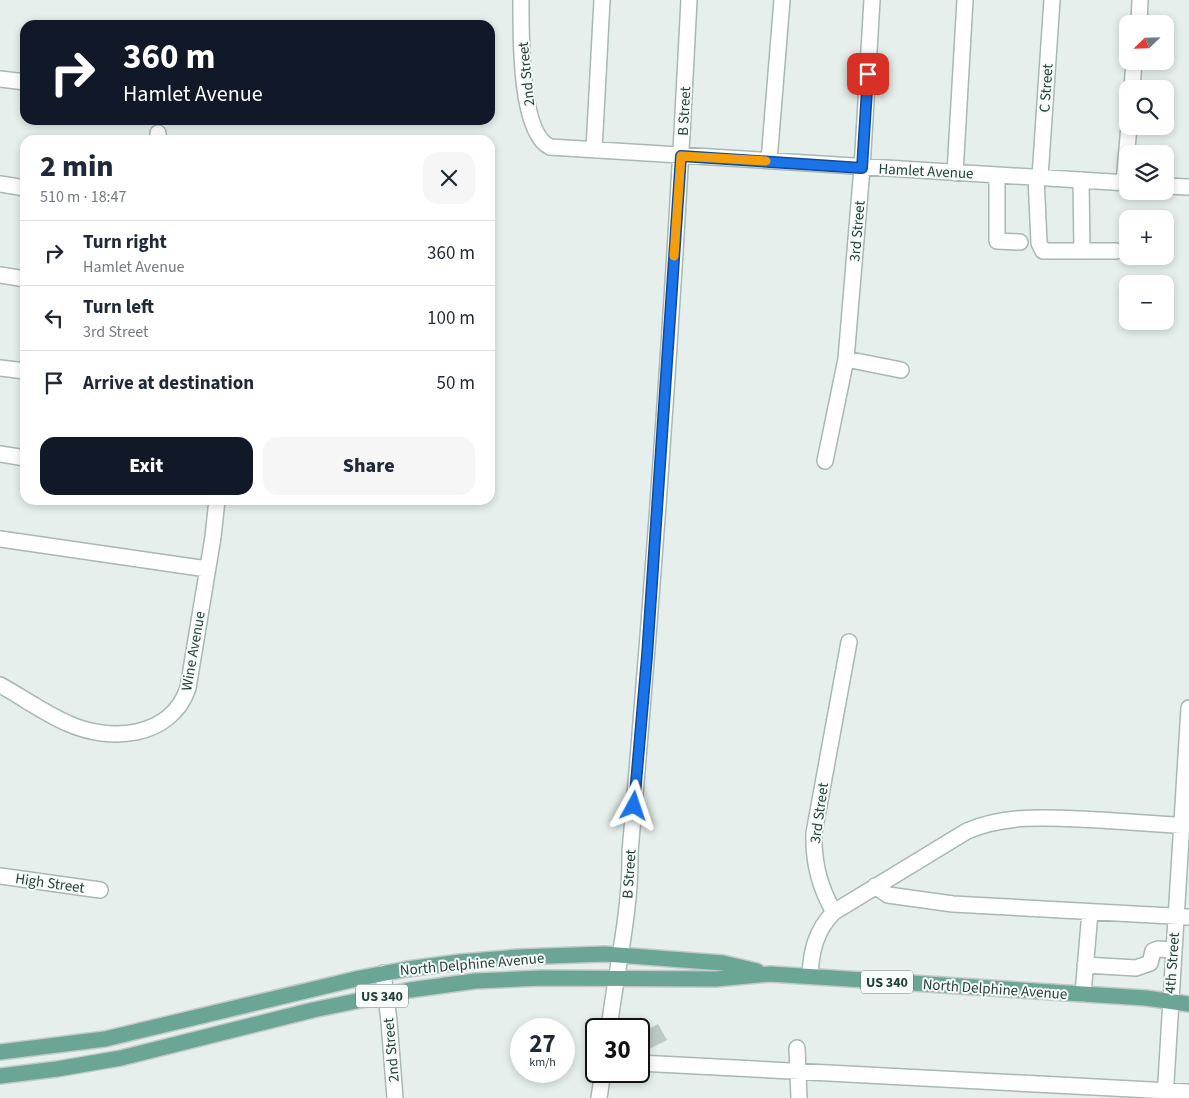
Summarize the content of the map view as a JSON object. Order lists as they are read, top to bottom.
{
  "streets": {
    "main road": ["North Delphine Avenue", "US 340"],
    "street": [
      "2nd Street",
      "C Street",
      "B Street",
      "Hamlet Avenue",
      "3rd Street",
      "Wine Avenue",
      "High Street",
      "4th Street"
    ]
  },
  "crossings": [
    ["2nd Street", "Hamlet Avenue"],
    ["2nd Street", "North Delphine Avenue"],
    ["C Street", "Hamlet Avenue"],
    ["B Street", "Hamlet Avenue"],
    ["B Street", "North Delphine Avenue"],
    ["Hamlet Avenue", "3rd Street"],
    ["4th Street", "North Delphine Avenue"]
  ],
  "north": "bottom left",
  "page": {
    "map_buttons": ["+", "−"],
    "turn": ["360 m", "Hamlet Avenue"],
    "heading": ["2 min", "510 m · 18:47"],
    "list": [
      {
        "name": "Turn right",
        "note": "Hamlet Avenue",
        "value": "360 m"
      },
      {
        "name": "Turn left",
        "note": "3rd Street",
        "value": "100 m"
      },
      {
        "name": "Arrive at destination",
        "value": "50 m"
      }
    ],
    "buttons": ["Exit", "Share"],
    "speed": "27 km/h",
    "limit": "30"
  }
}
